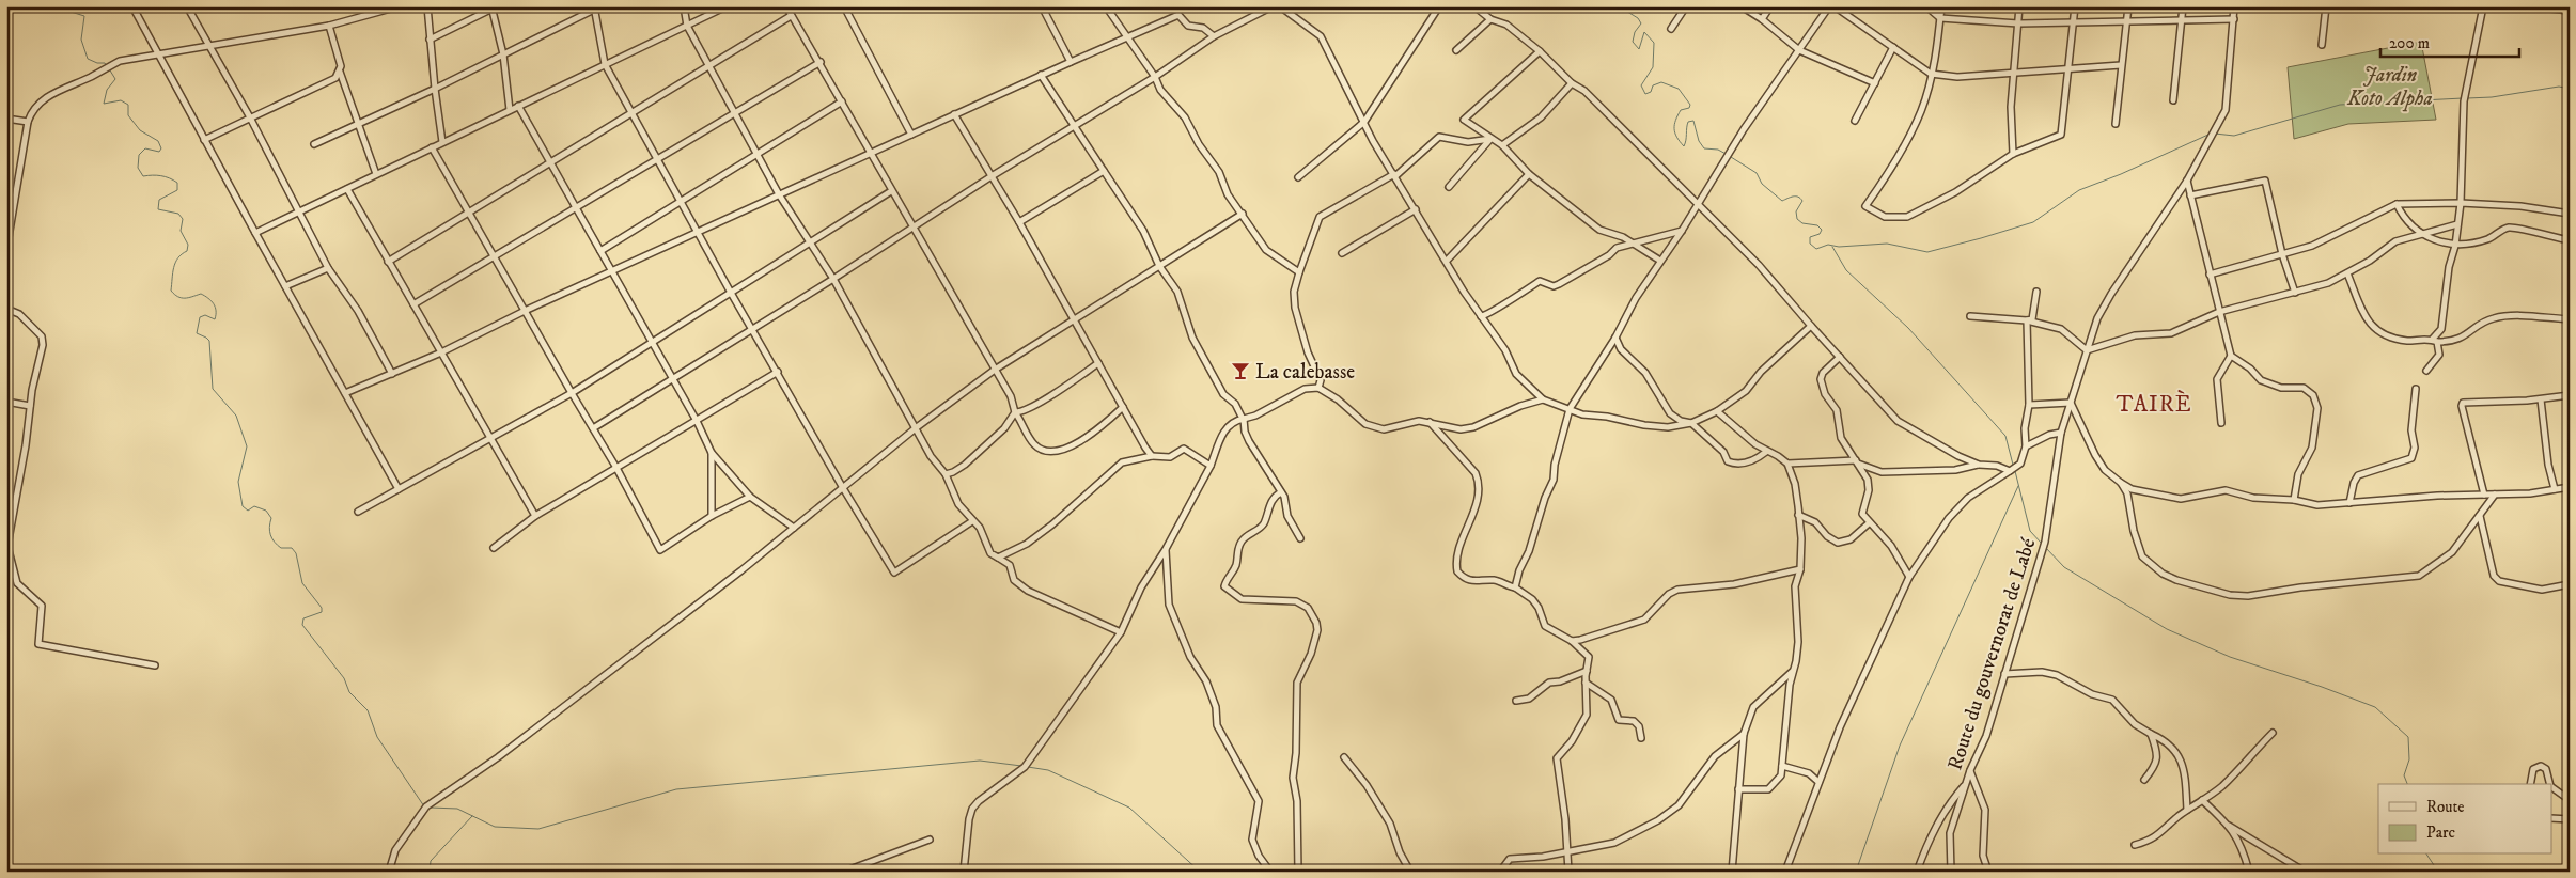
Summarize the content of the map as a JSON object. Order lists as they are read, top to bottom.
{
  "streets": {
    "street": ["Route du gouvernorat de Labé"]
  },
  "districts": ["TAIRÈ"],
  "parks": ["Jardin Koto Alpha"],
  "places": {
    "bar": ["La calebasse"]
  },
  "legend": ["Route", "Parc"],
  "scale_bar": "200 m"
}
